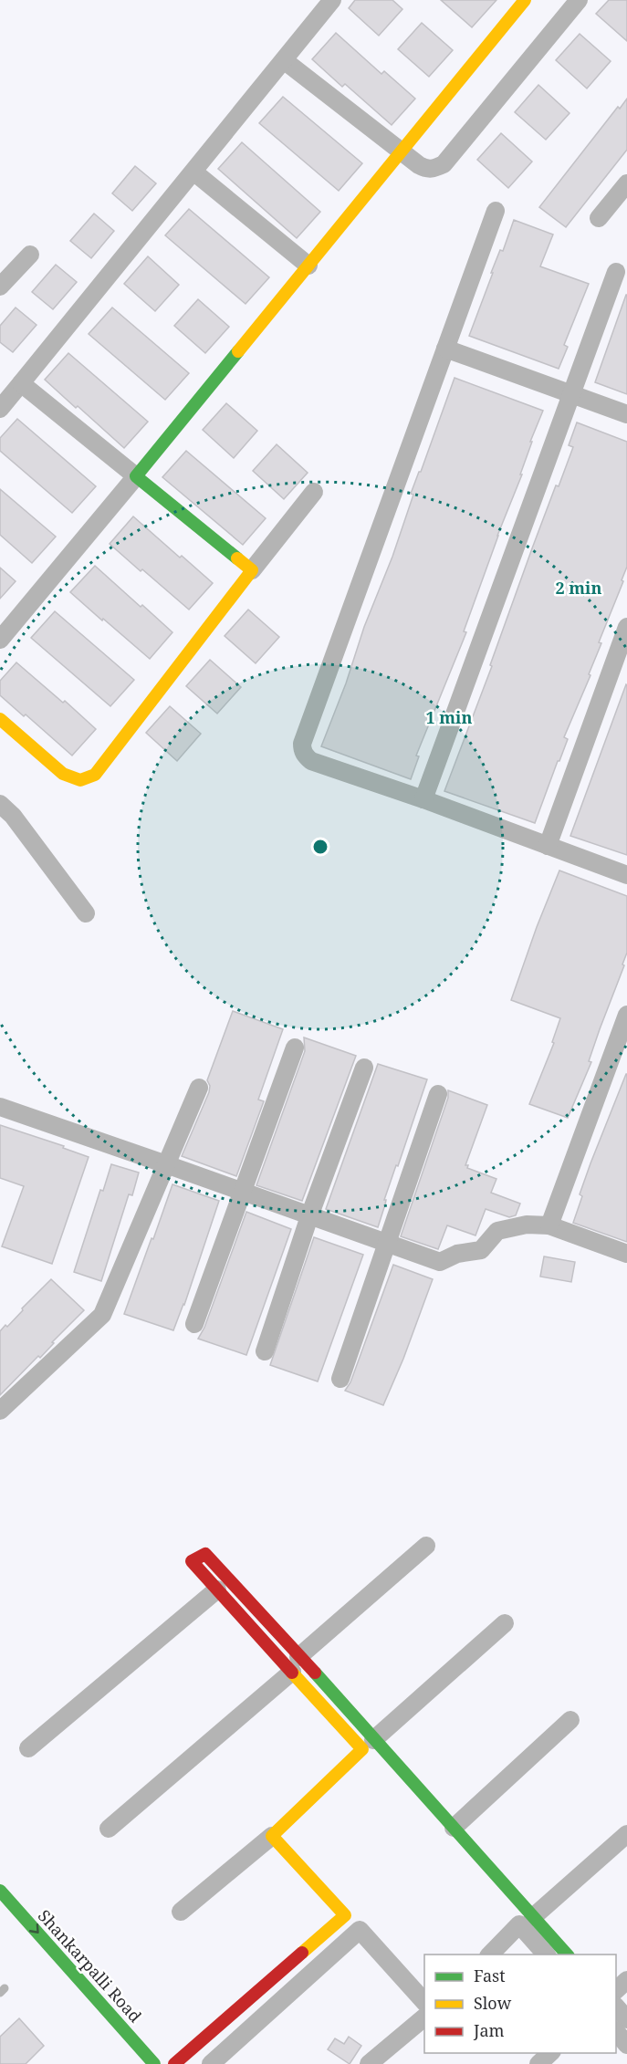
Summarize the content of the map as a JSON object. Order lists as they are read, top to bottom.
{
  "streets": {
    "street": ["Shankarpalli Road"]
  },
  "one_way": ["Shankarpalli Road"],
  "legend": ["Fast", "Slow", "Jam"],
  "rings": ["2 min", "1 min"]
}
